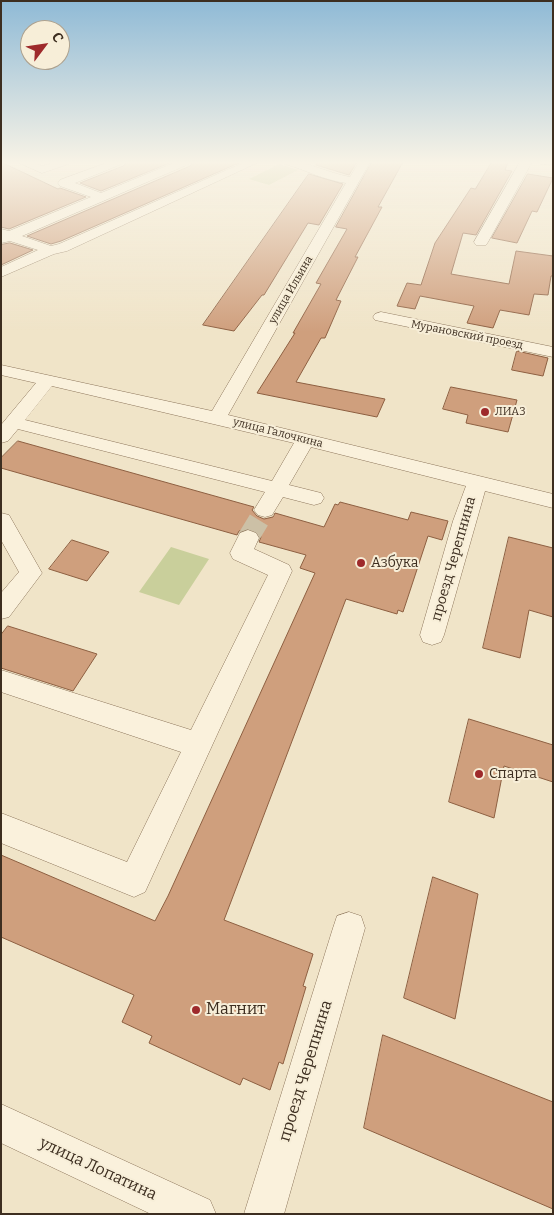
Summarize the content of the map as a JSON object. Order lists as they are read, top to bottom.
{
  "streets": {
    "street": [
      "улица Ильина",
      "Мурановский проезд",
      "улица Галочкина",
      "проезд Черепнина",
      "улица Лопатина"
    ]
  },
  "crossings": [
    ["улица Ильина", "улица Галочкина"],
    ["улица Галочкина", "проезд Черепнина"]
  ],
  "places": [
    "ЛИАЗ",
    "Азбука",
    "Спарта",
    "Магнит"
  ],
  "north": "top right"
}
